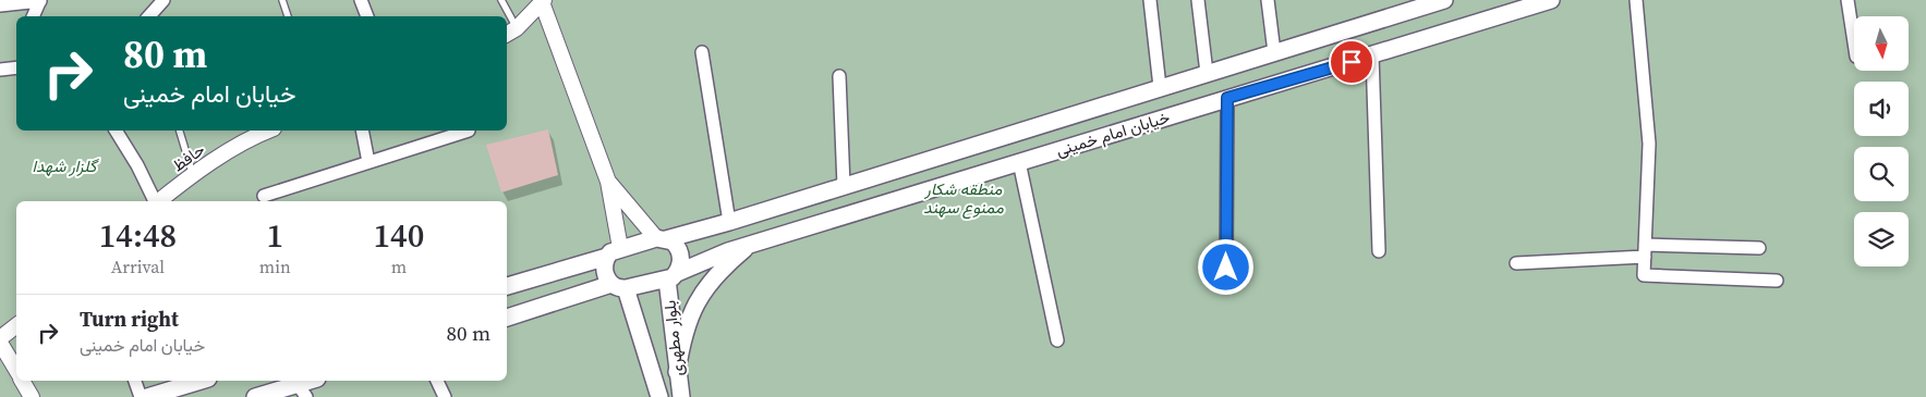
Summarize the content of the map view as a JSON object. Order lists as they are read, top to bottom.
{
  "streets": {
    "main road": ["خیابان امام خمینی", "بلوار مطهری"],
    "street": ["حافظ"]
  },
  "crossings": [
    ["خیابان امام خمینی", "بلوار مطهری"]
  ],
  "parks": ["گلزار شهدا", "منطقه شکار ممنوع سهند"],
  "north": "bottom",
  "page": {
    "turn": ["80 m", "خیابان امام خمینی"],
    "eta": [
      "14:48",
      "Arrival",
      "1",
      "min",
      "140",
      "m"
    ],
    "list": [
      {
        "name": "Turn right",
        "note": "خیابان امام خمینی",
        "value": "80 m"
      }
    ]
  }
}
